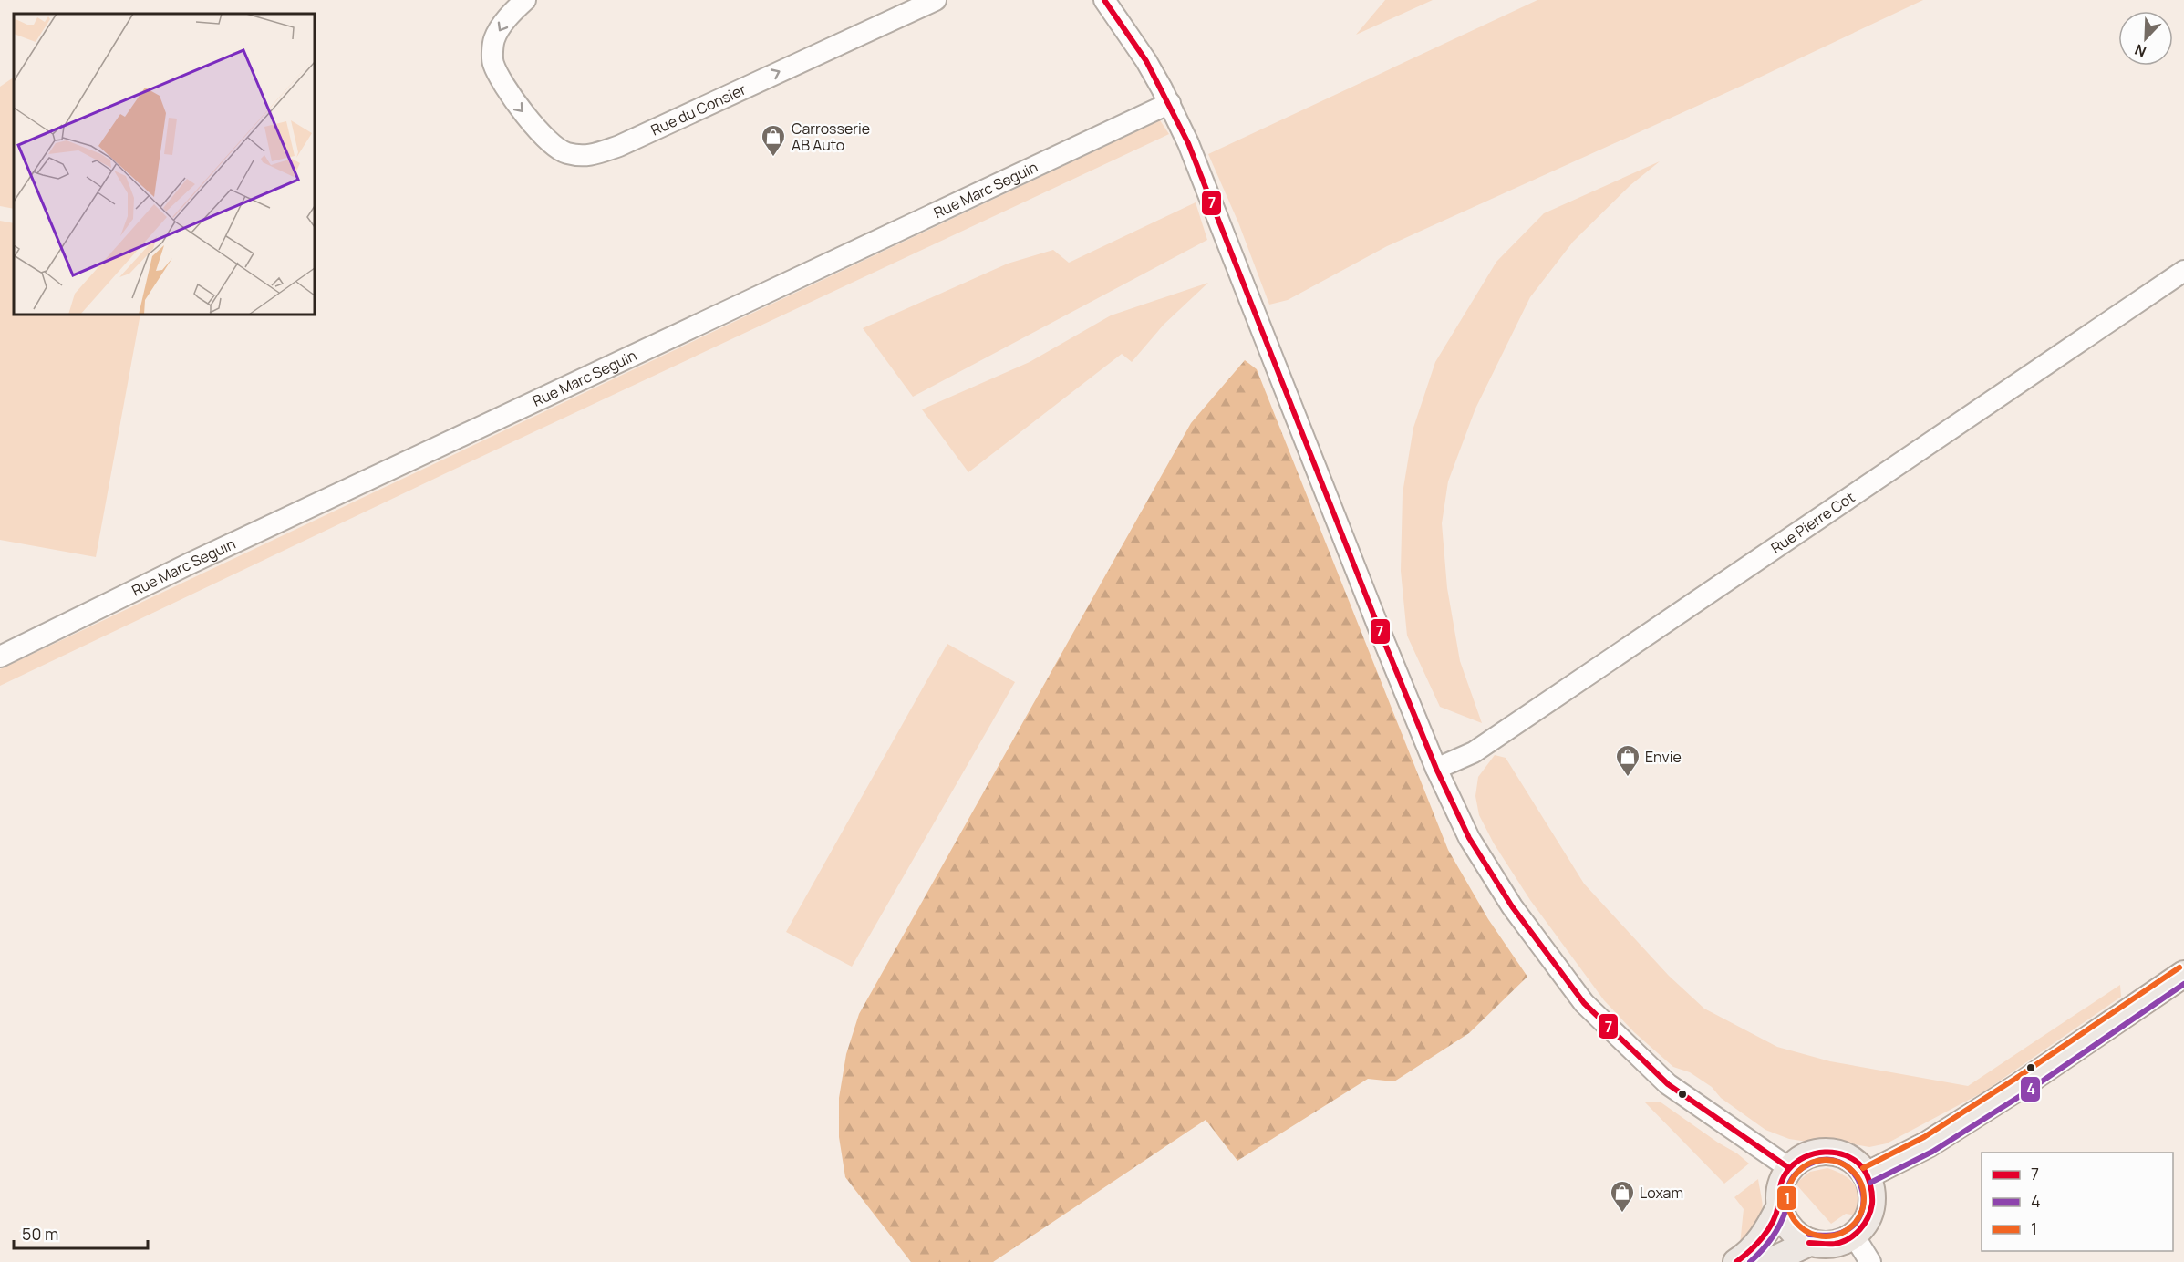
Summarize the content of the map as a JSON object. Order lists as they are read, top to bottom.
{
  "streets": {
    "street": ["Rue du Consier", "Rue Marc Seguin", "Rue Pierre Cot"]
  },
  "places": {
    "shop": ["Carrosserie AB Auto", "Envie", "Loxam"]
  },
  "lines": ["transit line 7", "transit line 1", "transit line 4"],
  "legend": ["7", "4", "1"],
  "scale_bar": "50 m",
  "north": "bottom left"
}
